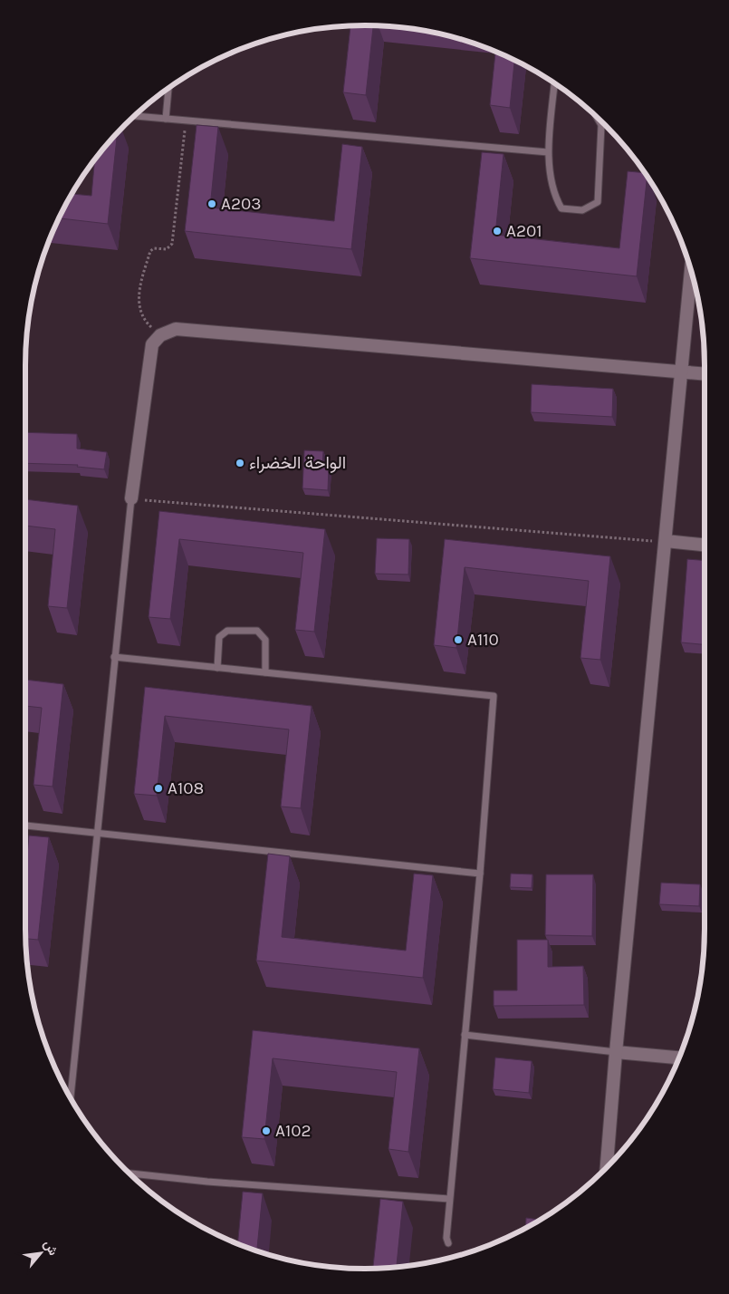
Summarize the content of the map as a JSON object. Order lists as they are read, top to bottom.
{
  "places": [
    "A203",
    "A201",
    "الواحة الخضراء",
    "A110",
    "A108",
    "A102"
  ],
  "north": "top right"
}
